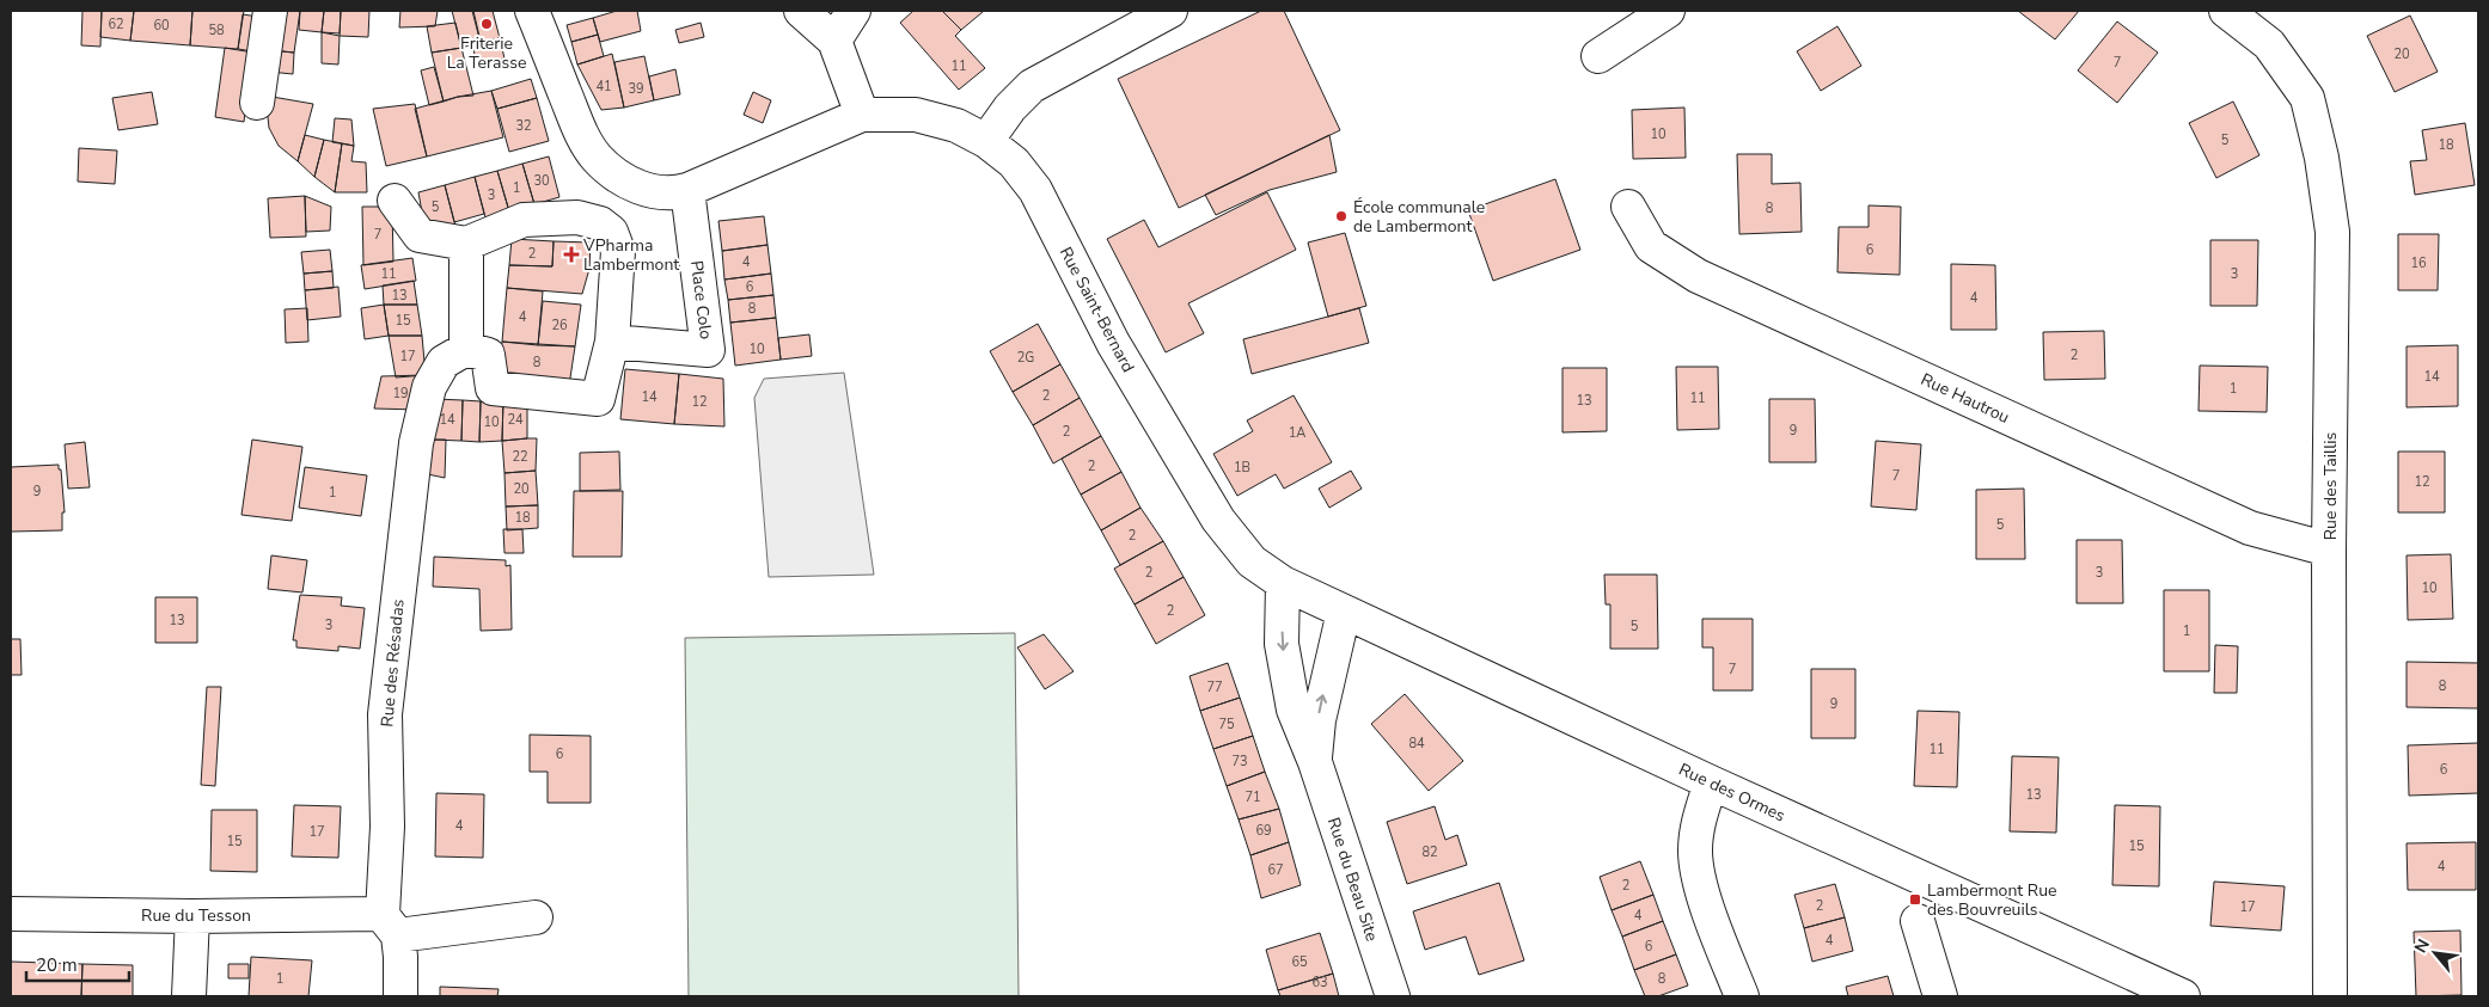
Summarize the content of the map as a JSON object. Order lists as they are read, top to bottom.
{
  "streets": {
    "street": [
      "Place Colo",
      "Rue Saint-Bernard",
      "Rue Hautrou",
      "Rue des Taillis",
      "Rue des Résadas",
      "Rue des Ormes",
      "Rue du Beau Site",
      "Rue du Tesson"
    ]
  },
  "crossings": [
    ["Place Colo", "Rue Saint-Bernard"],
    ["Rue Saint-Bernard", "Rue des Ormes"],
    ["Rue Saint-Bernard", "Rue du Beau Site"],
    ["Rue Hautrou", "Rue des Taillis"],
    ["Rue des Résadas", "Rue du Tesson"],
    ["Rue des Ormes", "Rue du Beau Site"]
  ],
  "places": {
    "other": ["Friterie La Terasse", "École communale de Lambermont"],
    "health": ["VPharma Lambermont"],
    "transit": ["Lambermont Rue des Bouvreuils"]
  },
  "house_numbers": [
    "62",
    "60",
    "58",
    "20",
    "7",
    "11",
    "41",
    "39",
    "32",
    "10",
    "5",
    "18",
    "30",
    "1",
    "3",
    "5",
    "8",
    "7",
    "6",
    "2",
    "4",
    "16",
    "11",
    "3",
    "6",
    "13",
    "4",
    "8",
    "4",
    "15",
    "26",
    "10",
    "2",
    "17",
    "2G",
    "8",
    "14",
    "1",
    "19",
    "2",
    "14",
    "11",
    "13",
    "12",
    "14",
    "24",
    "10",
    "9",
    "2",
    "1A",
    "22",
    "2",
    "1B",
    "7",
    "12",
    "20",
    "9",
    "1",
    "18",
    "5",
    "2",
    "2",
    "3",
    "10",
    "2",
    "13",
    "3",
    "5",
    "1",
    "7",
    "8",
    "77",
    "9",
    "75",
    "84",
    "11",
    "6",
    "73",
    "6",
    "13",
    "71",
    "4",
    "69",
    "17",
    "15",
    "15",
    "82",
    "4",
    "67",
    "2",
    "2",
    "17",
    "4",
    "4",
    "6",
    "65",
    "1",
    "8",
    "63"
  ],
  "scale_bar": "20 m",
  "north": "top left"
}
